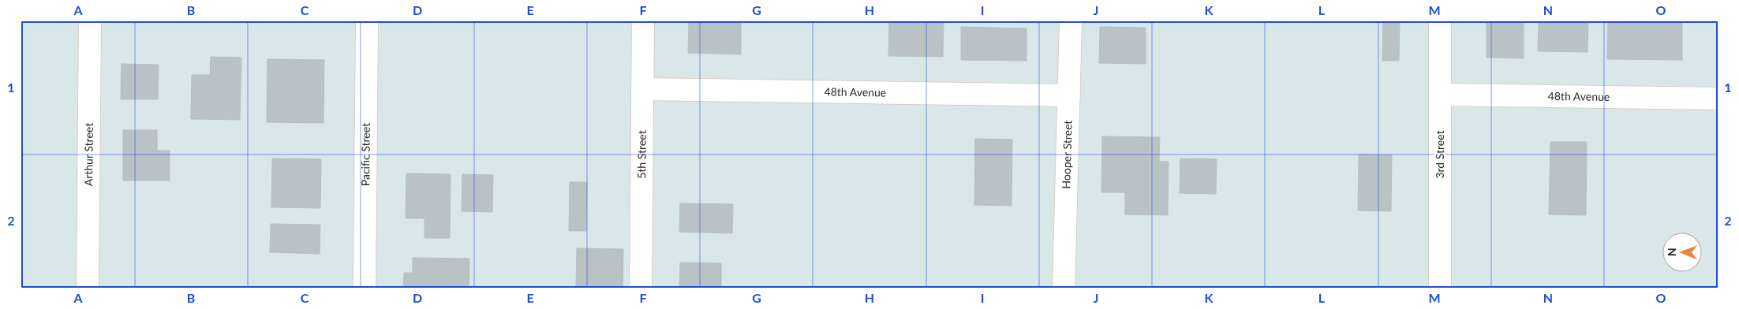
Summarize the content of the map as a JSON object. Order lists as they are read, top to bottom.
{
  "streets": {
    "street": [
      "48th Avenue",
      "Arthur Street",
      "Pacific Street",
      "5th Street",
      "Hooper Street",
      "3rd Street"
    ]
  },
  "crossings": [
    ["48th Avenue", "5th Street"],
    ["48th Avenue", "Hooper Street"],
    ["48th Avenue", "3rd Street"]
  ],
  "north": "left",
  "grid": {
    "columns": [
      "A",
      "B",
      "C",
      "D",
      "E",
      "F",
      "G",
      "H",
      "I",
      "J",
      "K",
      "L",
      "M",
      "N",
      "O"
    ],
    "rows": ["1", "2"]
  }
}
